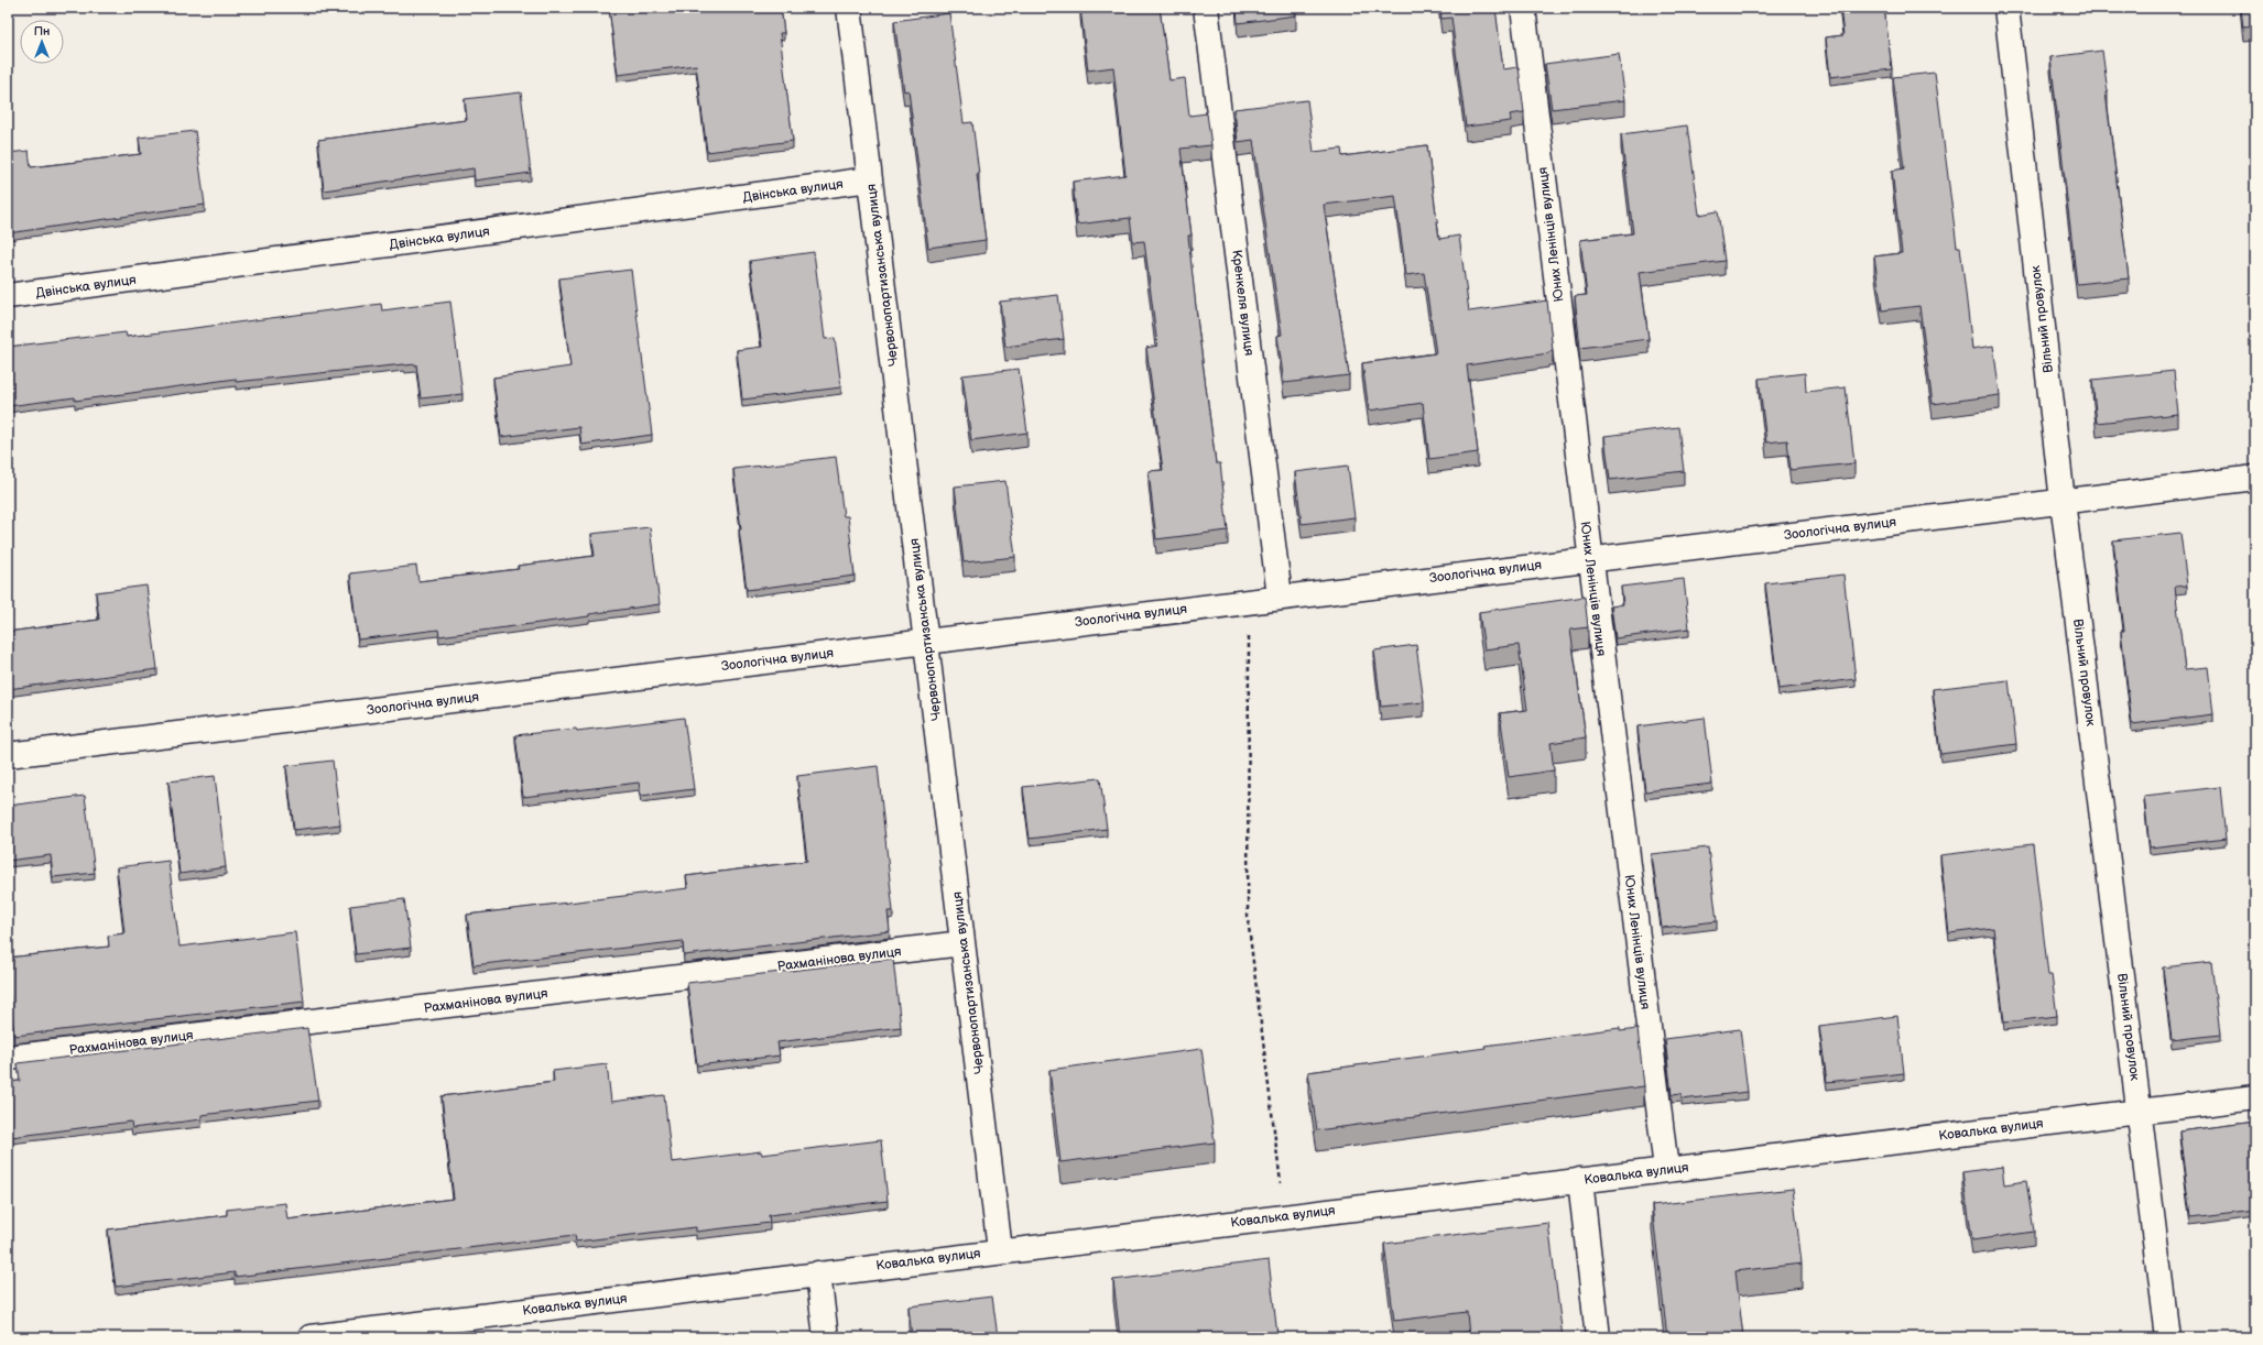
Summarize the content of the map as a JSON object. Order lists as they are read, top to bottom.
{
  "streets": {
    "street": [
      "Двінська вулиця",
      "Юних Ленінців вулиця",
      "Червонопартизанська вулиця",
      "Кренкеля вулиця",
      "Вільний провулок",
      "Зоологічна вулиця",
      "Рахманінова вулиця",
      "Ковалька вулиця"
    ]
  },
  "crossings": [
    ["Двінська вулиця", "Червонопартизанська вулиця"],
    ["Юних Ленінців вулиця", "Зоологічна вулиця"],
    ["Юних Ленінців вулиця", "Ковалька вулиця"],
    ["Червонопартизанська вулиця", "Зоологічна вулиця"],
    ["Червонопартизанська вулиця", "Рахманінова вулиця"],
    ["Червонопартизанська вулиця", "Ковалька вулиця"],
    ["Кренкеля вулиця", "Зоологічна вулиця"],
    ["Вільний провулок", "Зоологічна вулиця"],
    ["Вільний провулок", "Ковалька вулиця"]
  ],
  "north": "top"
}
